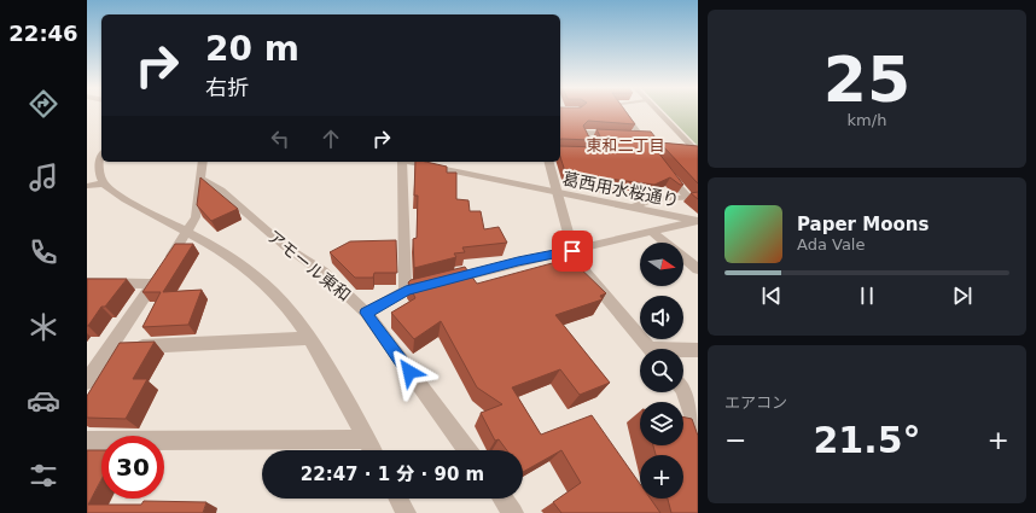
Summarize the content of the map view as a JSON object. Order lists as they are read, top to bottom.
{
  "streets": {
    "street": ["葛西用水桜通り", "アモール東和"]
  },
  "districts": ["東和二丁目"],
  "north": "right",
  "page": {
    "tabs": "22:46",
    "tile": [
      ["25", "km/h"],
      "エアコン"
    ],
    "turn": ["20 m", "右折"],
    "song": ["Paper Moons", "Ada Vale"],
    "map_buttons": "+",
    "heat": ["−", "21.5°", "+"],
    "limit": "30",
    "trip": "22:47 · 1 分 · 90 m"
  }
}
